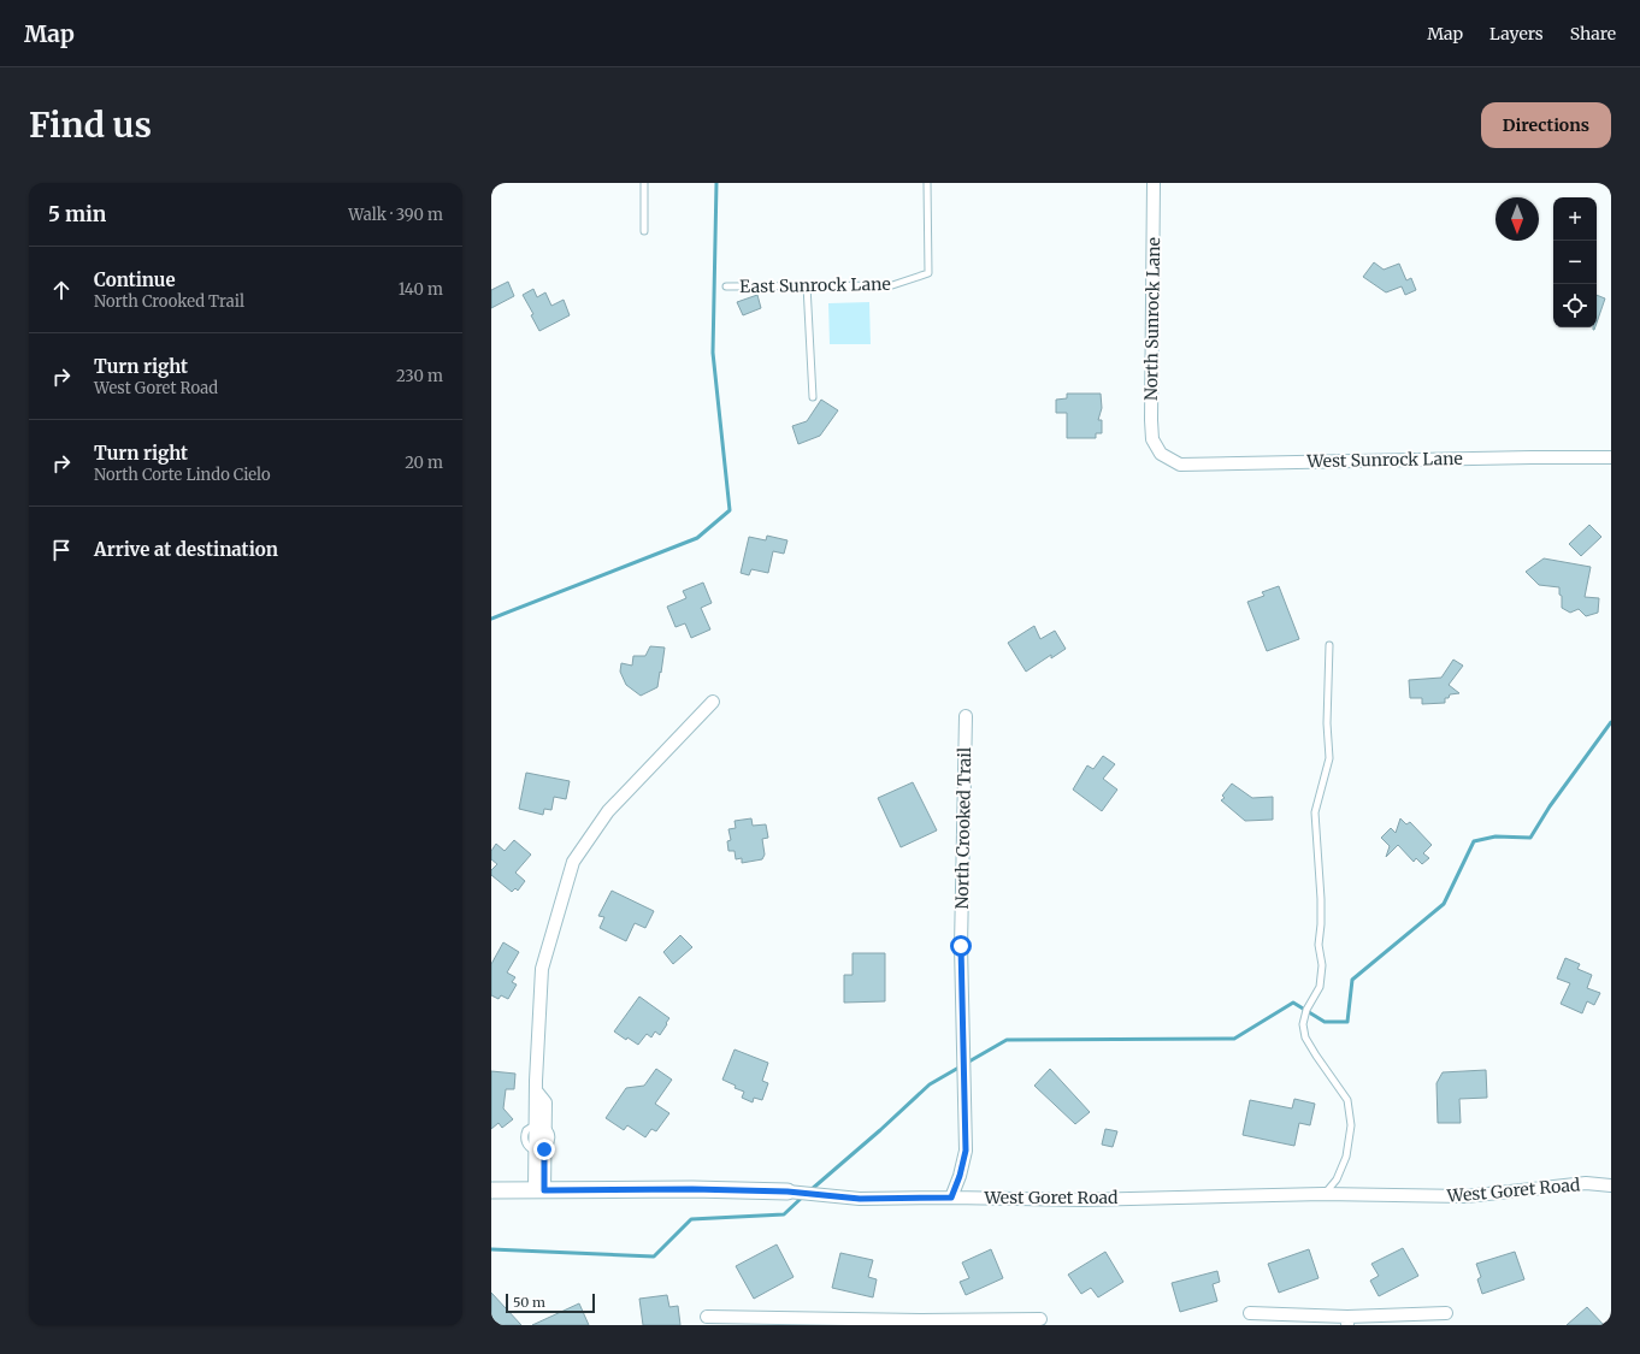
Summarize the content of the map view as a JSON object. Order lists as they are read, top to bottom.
{
  "streets": {
    "street": [
      "North Sunrock Lane",
      "West Sunrock Lane",
      "North Crooked Trail",
      "West Goret Road"
    ],
    "lane": ["East Sunrock Lane"]
  },
  "crossings": [
    ["North Sunrock Lane", "West Sunrock Lane"],
    ["North Crooked Trail", "West Goret Road"]
  ],
  "scale_bar": "50 m",
  "north": "bottom",
  "page": {
    "header": "Map",
    "nav": ["Map", "Layers", "Share"],
    "buttons": "Directions",
    "title": "Find us",
    "heading": ["5 min", "Walk · 390 m"],
    "map_buttons": ["+", "−"],
    "list": [
      ["Continue", "North Crooked Trail", "140 m"],
      ["Turn right", "West Goret Road", "230 m"],
      ["Turn right", "North Corte Lindo Cielo", "20 m"],
      "Arrive at destination"
    ],
    "scale": "50 m"
  }
}
